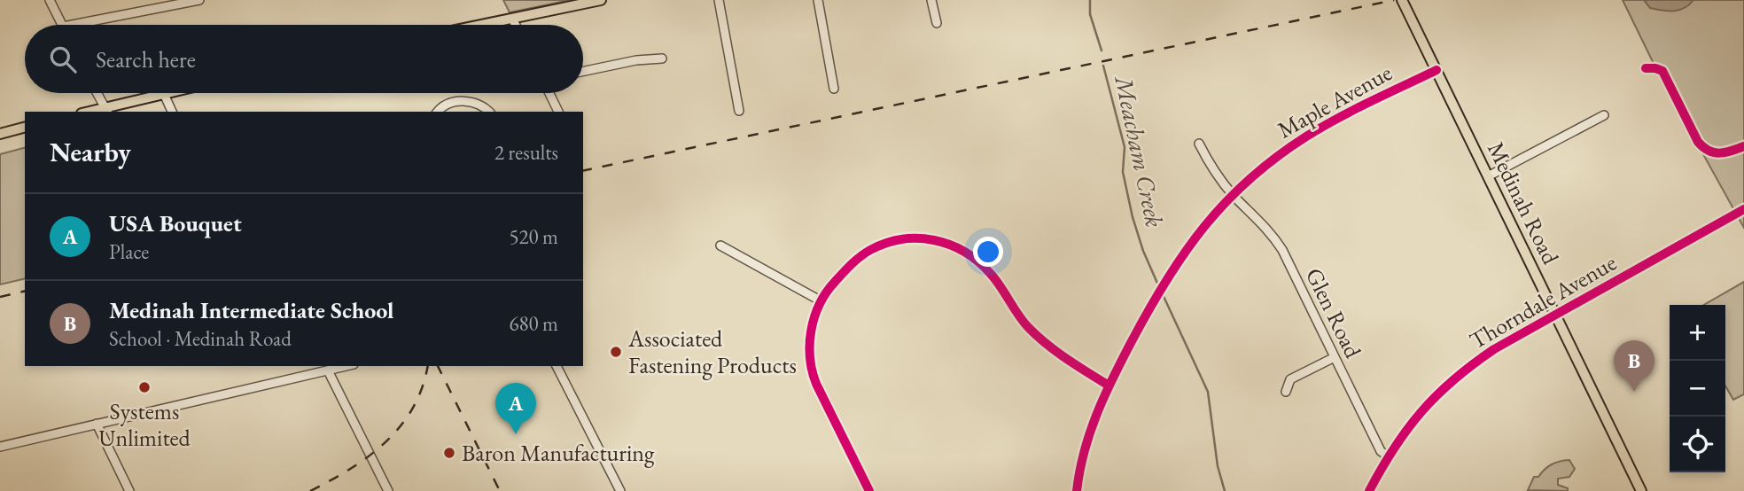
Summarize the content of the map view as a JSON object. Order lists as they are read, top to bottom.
{
  "streets": {
    "main road": ["Medinah Road"],
    "street": ["Maple Avenue", "Thorndale Avenue", "Glen Road"]
  },
  "crossings": [
    ["Maple Avenue", "Medinah Road"],
    ["Maple Avenue", "Glen Road"],
    ["Medinah Road", "Thorndale Avenue"],
    ["Thorndale Avenue", "Glen Road"]
  ],
  "water": ["Meacham Creek"],
  "places": ["Associated Fastening Products", "Systems Unlimited", "Baron Manufacturing"],
  "page": {
    "search": "Search here",
    "heading": ["Nearby", "2 results"],
    "list": [
      {
        "mark": "A",
        "name": "USA Bouquet",
        "note": "Place",
        "value": "520 m"
      },
      {
        "mark": "B",
        "name": "Medinah Intermediate School",
        "note": "School · Medinah Road",
        "value": "680 m"
      }
    ],
    "map_buttons": ["+", "−"],
    "pins": ["B", "A"]
  }
}
